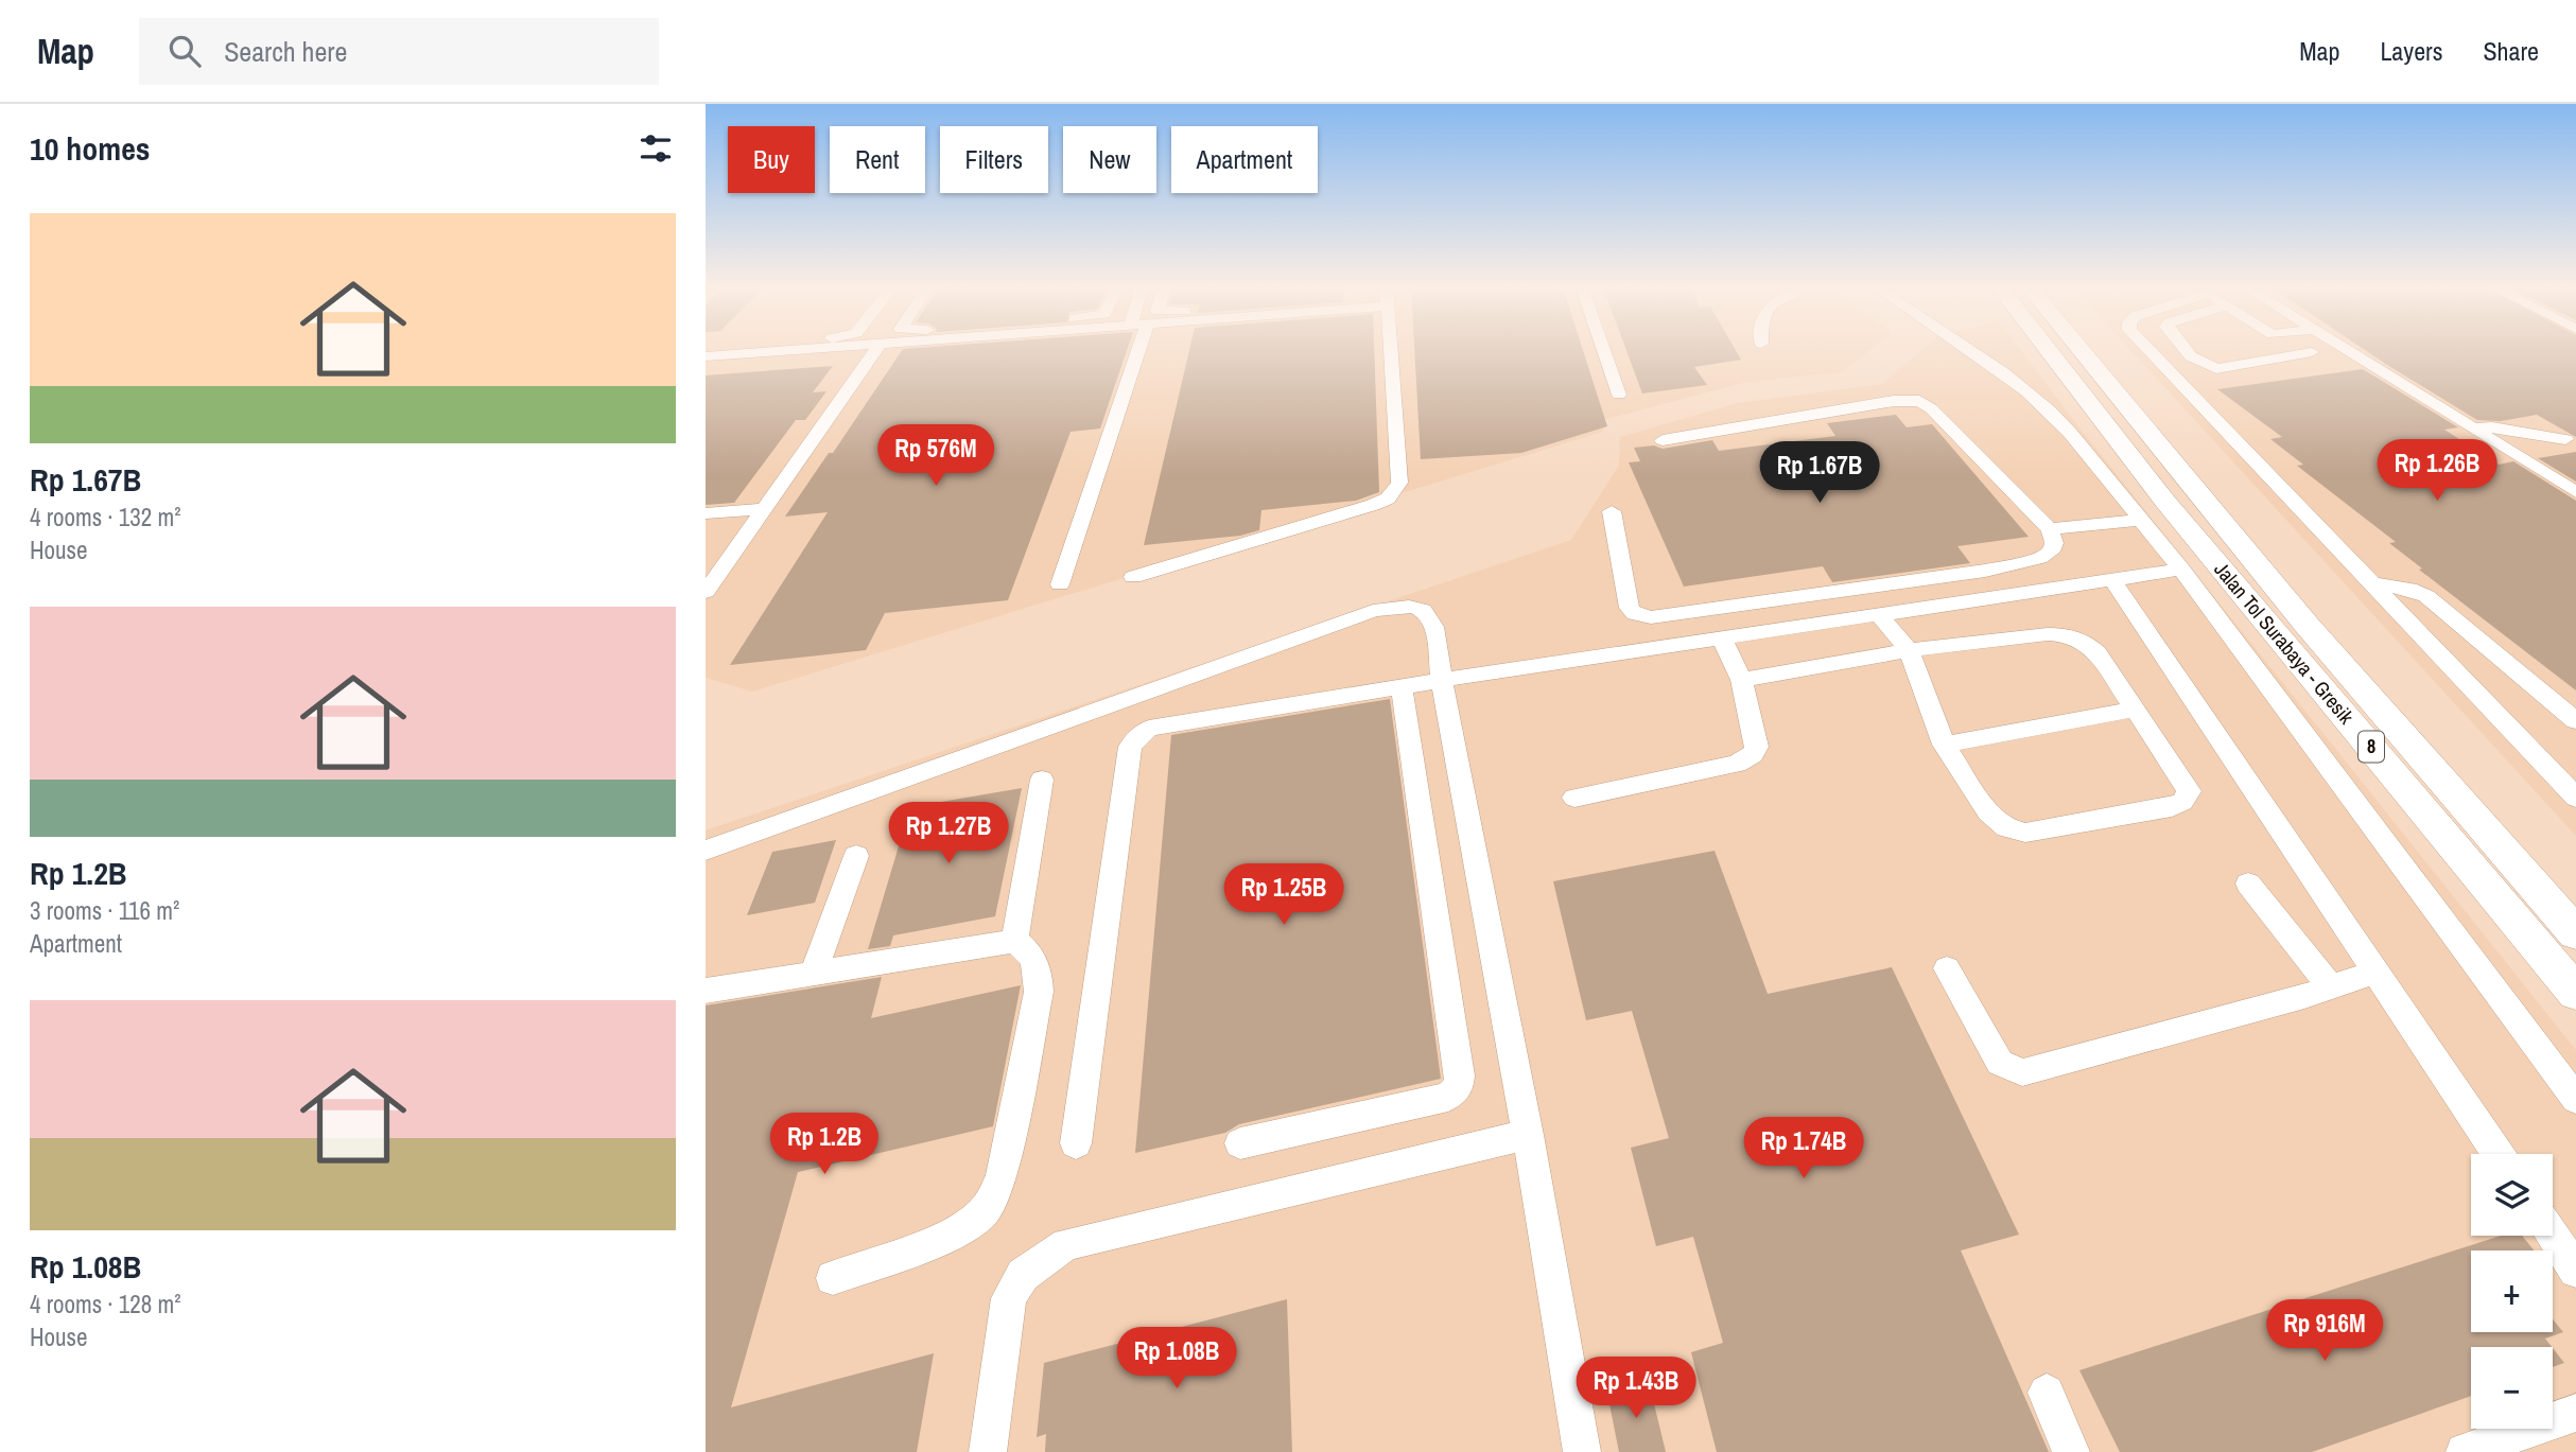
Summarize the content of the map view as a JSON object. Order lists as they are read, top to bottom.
{
  "streets": {
    "highway": ["Jalan Tol Surabaya - Gresik", "8"]
  },
  "page": {
    "header": "Map",
    "search": "Search here",
    "nav": ["Map", "Layers", "Share"],
    "heading": "10 homes",
    "chip": [
      "Buy",
      "Rent",
      "Filters",
      "New",
      "Apartment"
    ],
    "list": [
      {
        "name": "Rp 1.67B",
        "note": "4 rooms · 132 m² · House"
      },
      {
        "name": "Rp 1.2B",
        "note": "3 rooms · 116 m² · Apartment"
      },
      {
        "name": "Rp 1.08B",
        "note": "4 rooms · 128 m² · House"
      }
    ],
    "price": [
      "Rp 576M",
      "Rp 1.26B",
      "Rp 1.67B",
      "Rp 1.27B",
      "Rp 1.25B",
      "Rp 1.2B",
      "Rp 1.74B",
      "Rp 916M",
      "Rp 1.08B",
      "Rp 1.43B"
    ],
    "map_buttons": ["+", "−"]
  }
}
